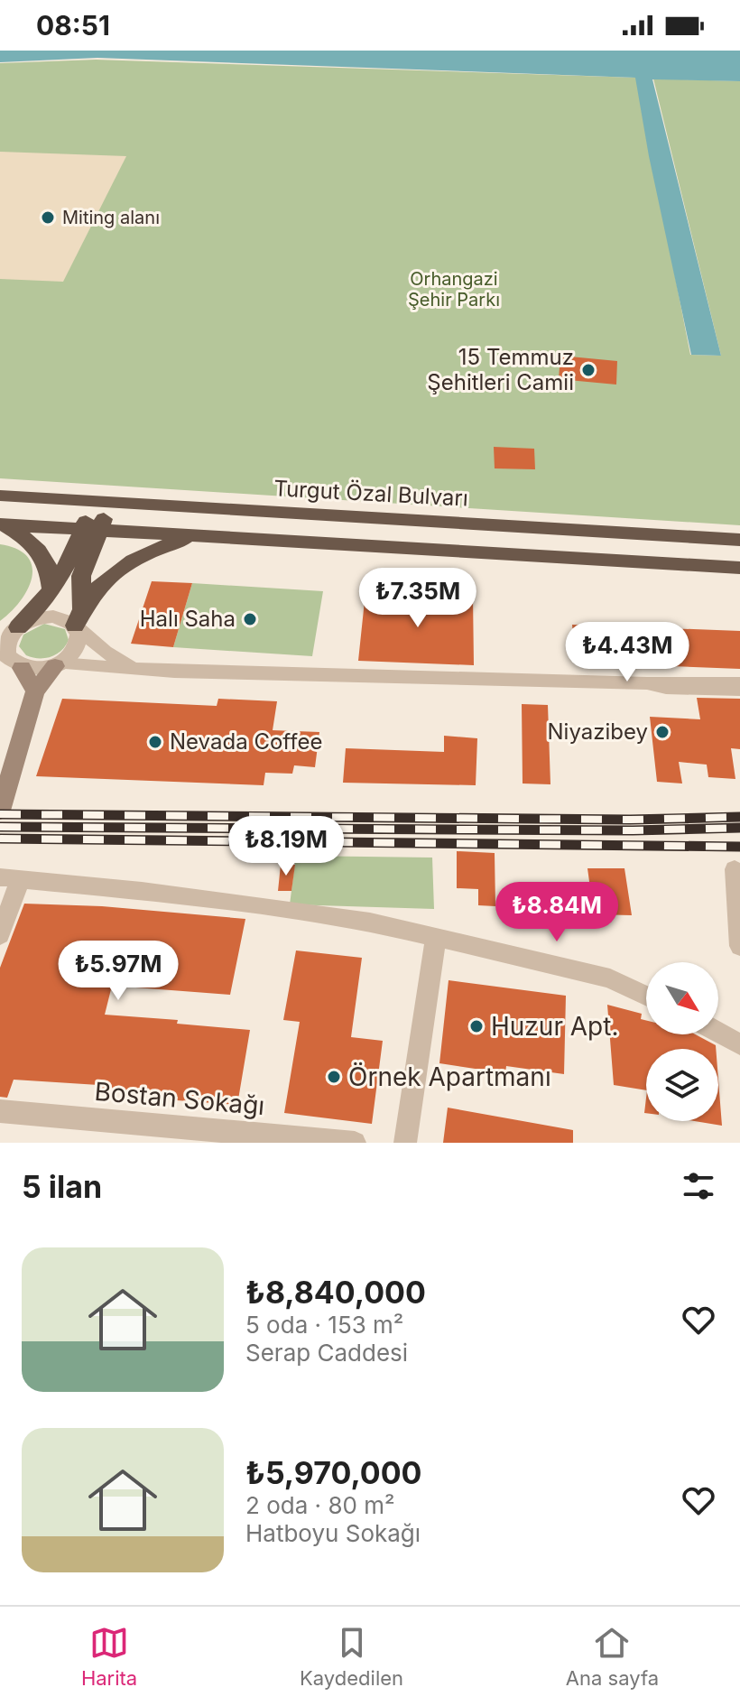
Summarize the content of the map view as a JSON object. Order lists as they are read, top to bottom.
{
  "streets": {
    "highway": ["Turgut Özal Bulvarı"],
    "street": ["Bostan Sokağı"]
  },
  "parks": ["Orhangazi Şehir Parkı"],
  "places": [
    "Miting alanı",
    "15 Temmuz Şehitleri Camii",
    "Halı Saha",
    "Niyazibey",
    "Nevada Coffee",
    "Huzur Apt.",
    "Örnek Apartmanı"
  ],
  "north": "bottom right",
  "page": {
    "status": "08:51",
    "price": [
      "₺7.35M",
      "₺4.43M",
      "₺8.19M",
      "₺8.84M",
      "₺5.97M"
    ],
    "heading": "5 ilan",
    "list": [
      {
        "name": "₺8,840,000",
        "note": "5 oda · 153 m² · Serap Caddesi"
      },
      {
        "name": "₺5,970,000",
        "note": "2 oda · 80 m² · Hatboyu Sokağı"
      }
    ],
    "tabs": ["Harita", "Kaydedilen", "Ana sayfa"]
  }
}
